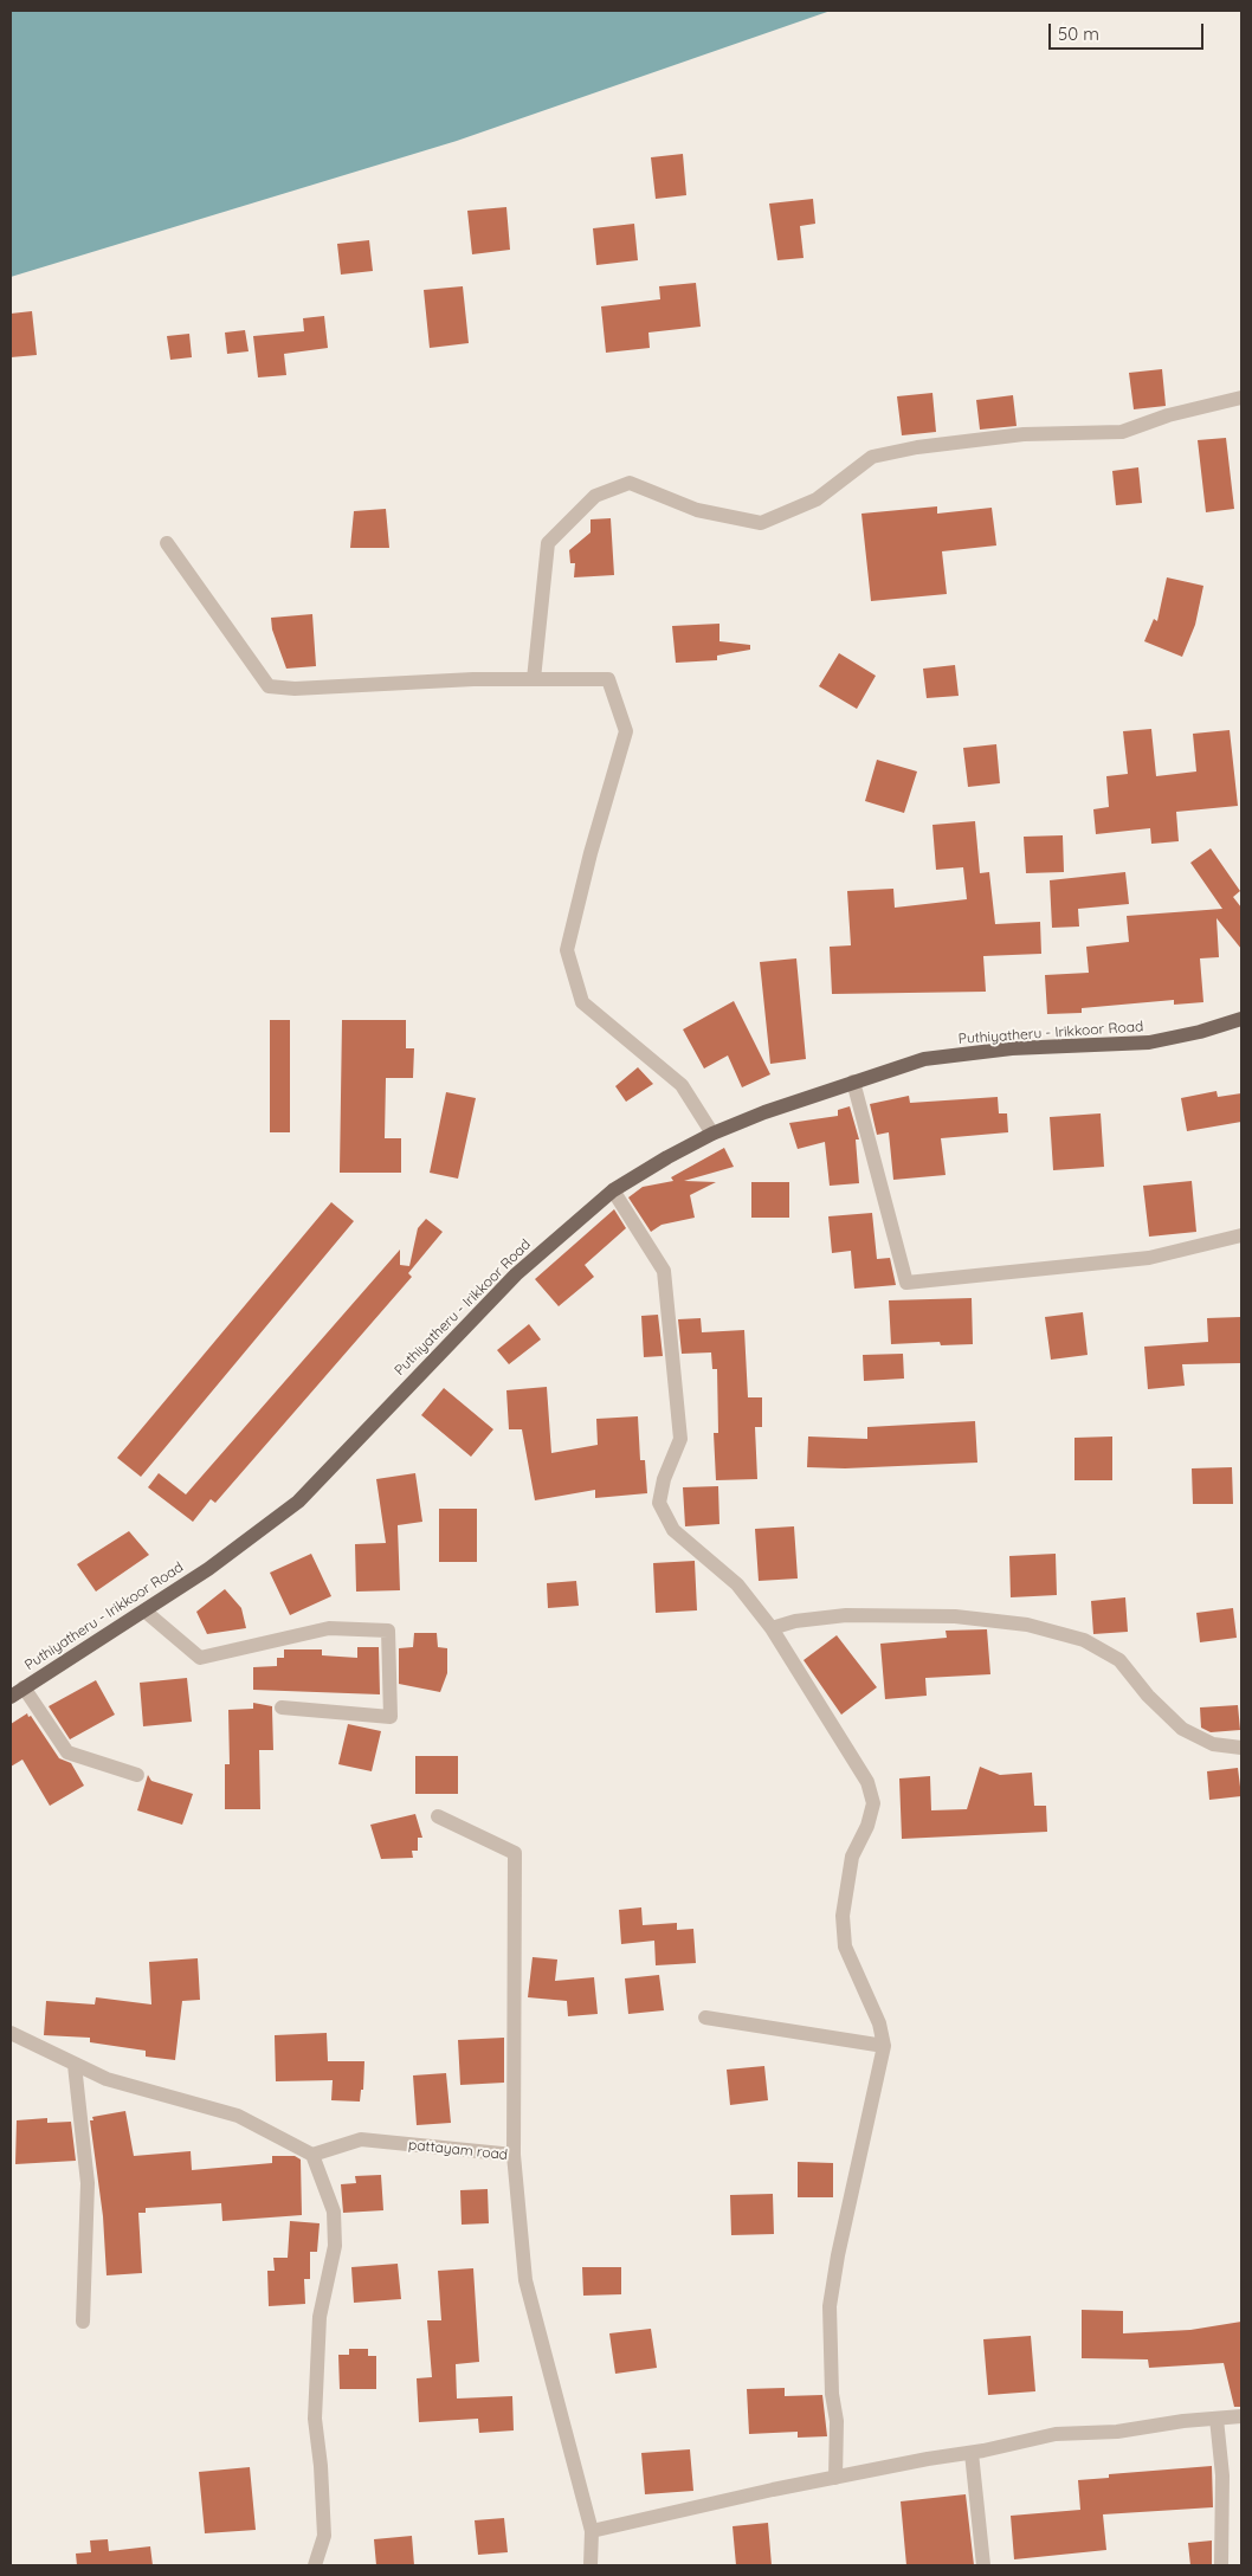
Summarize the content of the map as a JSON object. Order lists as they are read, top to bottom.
{
  "streets": {
    "main road": ["Puthiyatheru - Irikkoor Road"],
    "street": ["pattayam road"]
  },
  "scale_bar": "50 m"
}
